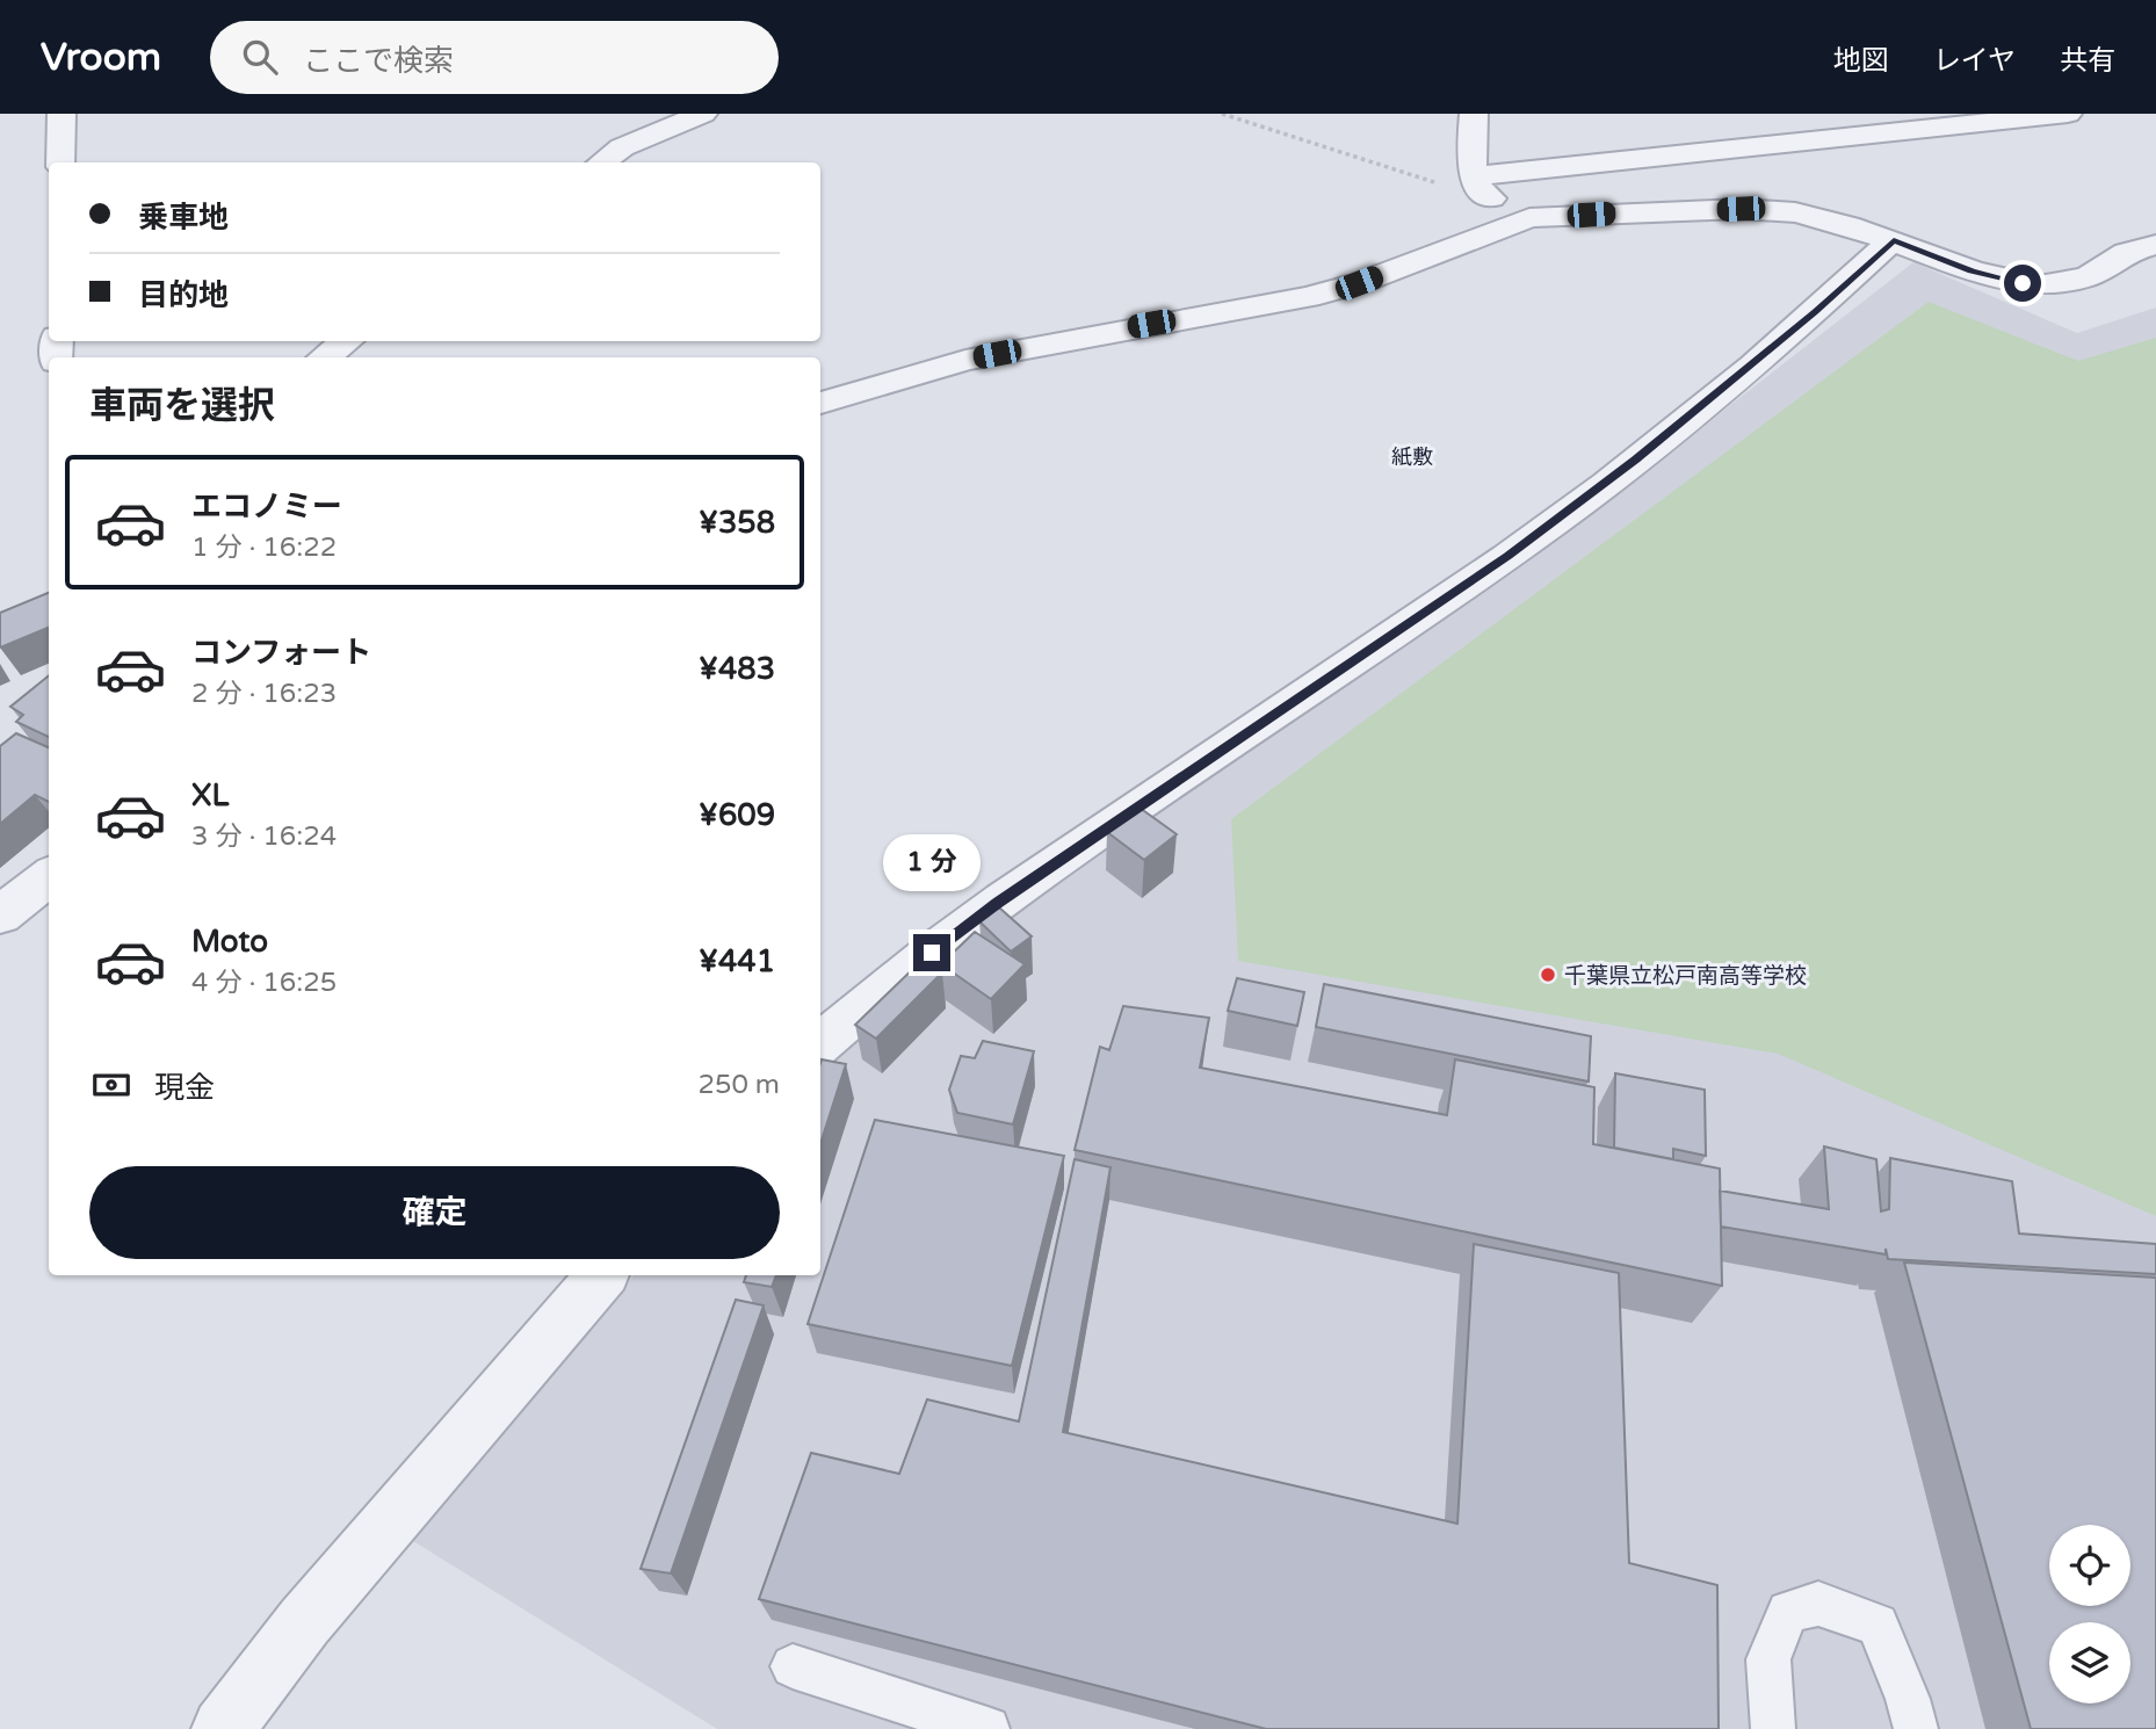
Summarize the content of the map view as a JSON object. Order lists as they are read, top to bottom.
{
  "districts": ["紙敷"],
  "places": ["千葉県立松戸南高等学校"],
  "page": {
    "header": "Vroom",
    "search": "ここで検索",
    "nav": ["地図", "レイヤ", "共有"],
    "banner": ["乗車地", "目的地"],
    "heading": "車両を選択",
    "list": [
      {
        "name": "エコノミー",
        "note": "1 分 · 16:22",
        "value": "¥358"
      },
      {
        "name": "コンフォート",
        "note": "2 分 · 16:23",
        "value": "¥483"
      },
      {
        "name": "XL",
        "note": "3 分 · 16:24",
        "value": "¥609"
      },
      {
        "name": "Moto",
        "note": "4 分 · 16:25",
        "value": "¥441"
      }
    ],
    "bubble": "1 分",
    "pay": ["現金", "250 m"],
    "buttons": "確定"
  }
}
